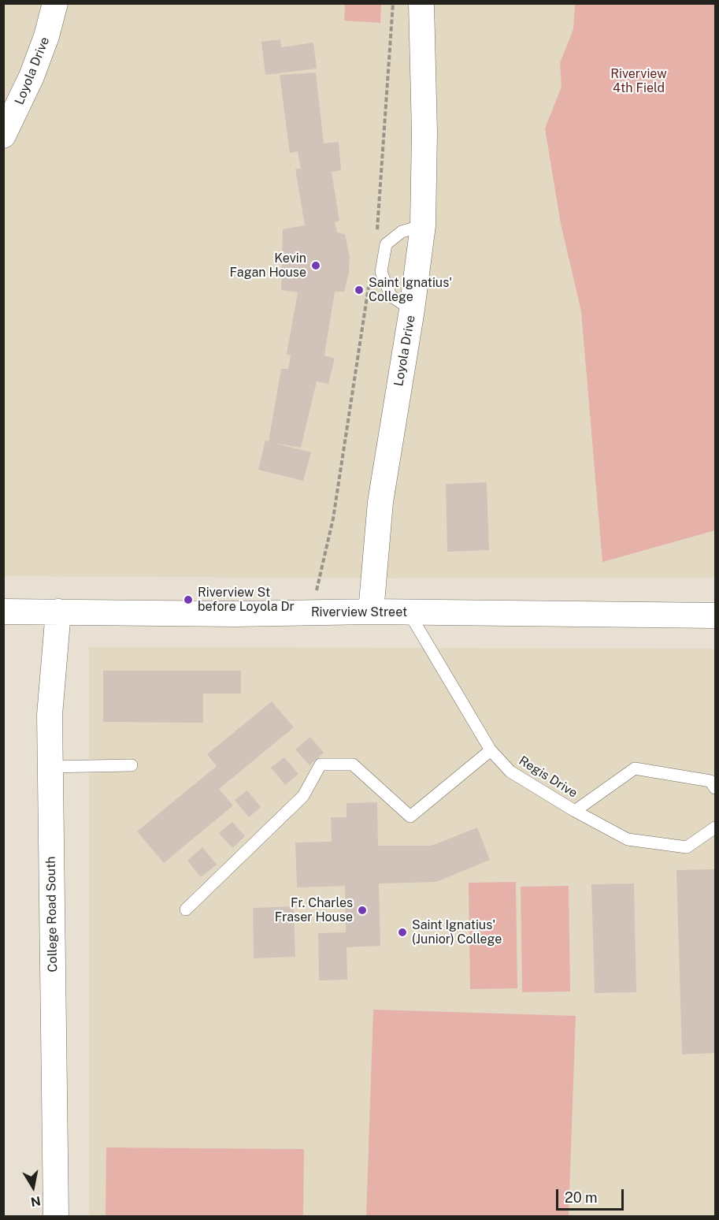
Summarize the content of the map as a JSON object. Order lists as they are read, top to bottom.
{
  "streets": {
    "street": ["Loyola Drive", "Riverview Street", "College Road South"],
    "lane": ["Regis Drive"]
  },
  "crossings": [
    ["Loyola Drive", "Riverview Street"],
    ["Riverview Street", "Regis Drive"],
    ["Riverview Street", "College Road South"]
  ],
  "parks": ["Riverview 4th Field"],
  "places": [
    "Kevin Fagan House",
    "Saint Ignatius' College",
    "Riverview St before Loyola Dr",
    "Fr. Charles Fraser House",
    "Saint Ignatius' (Junior) College"
  ],
  "scale_bar": "20 m",
  "north": "bottom"
}
